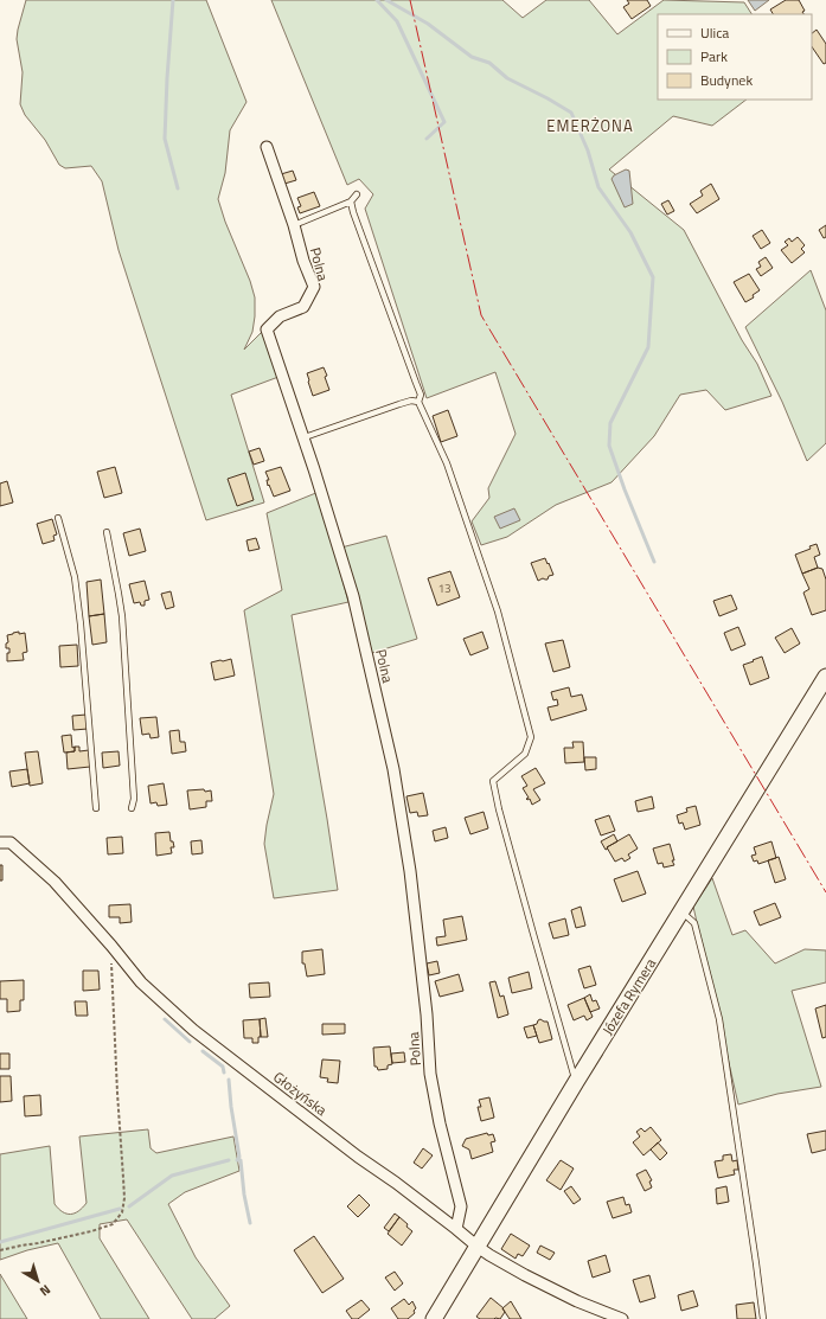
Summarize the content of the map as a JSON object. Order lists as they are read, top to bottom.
{
  "streets": {
    "street": ["Polna", "Józefa Rymera", "Głożyńska"]
  },
  "crossings": [
    ["Polna", "Głożyńska"],
    ["Józefa Rymera", "Głożyńska"]
  ],
  "districts": ["EMERŻONA"],
  "house_numbers": ["13"],
  "legend": ["Ulica", "Park", "Budynek"],
  "north": "bottom right"
}
